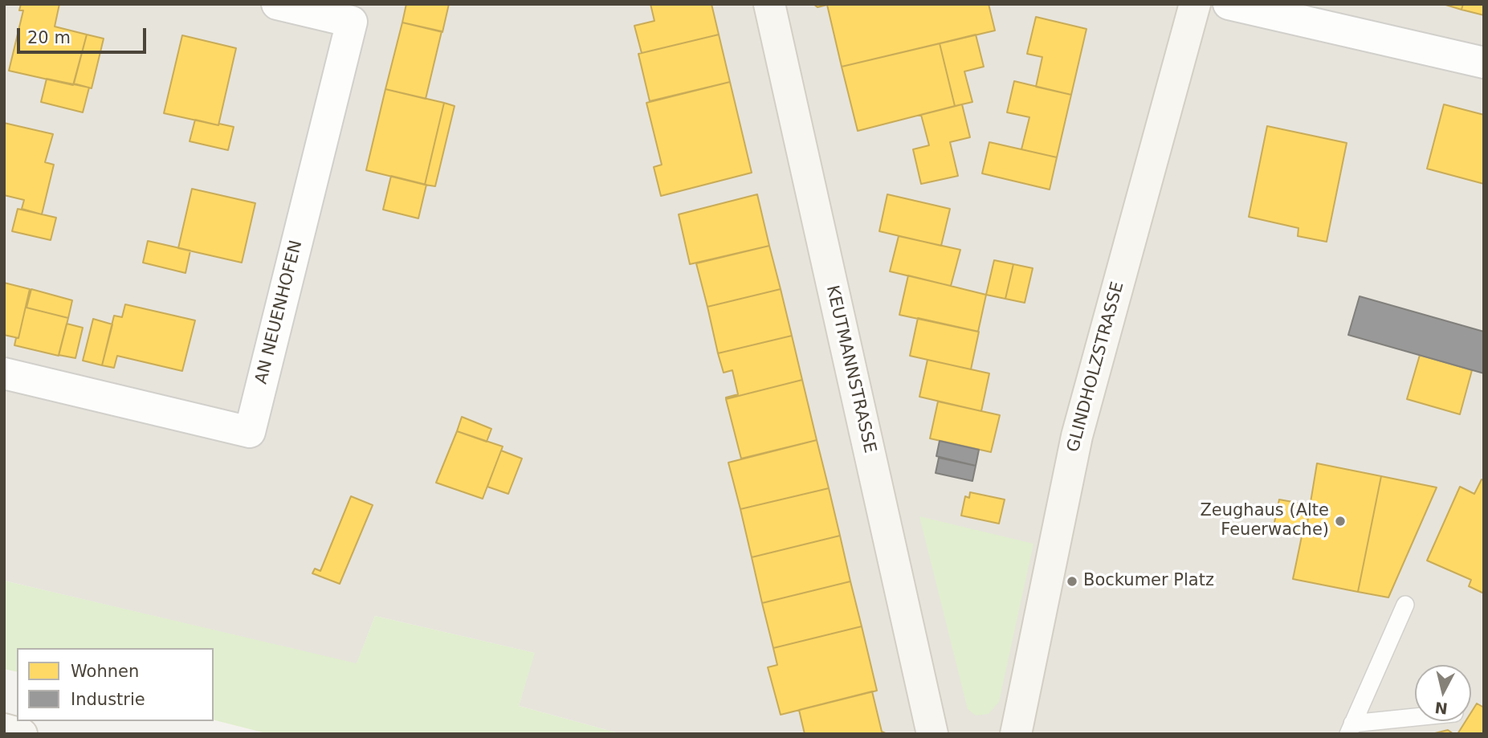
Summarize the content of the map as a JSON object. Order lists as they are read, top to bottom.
{
  "streets": {
    "street": ["AN NEUENHOFEN", "GLINDHOLZSTRASSE", "KEUTMANNSTRASSE"]
  },
  "places": ["Zeughaus (Alte Feuerwache)", "Bockumer Platz"],
  "legend": ["Wohnen", "Industrie"],
  "scale_bar": "20 m",
  "north": "bottom"
}
